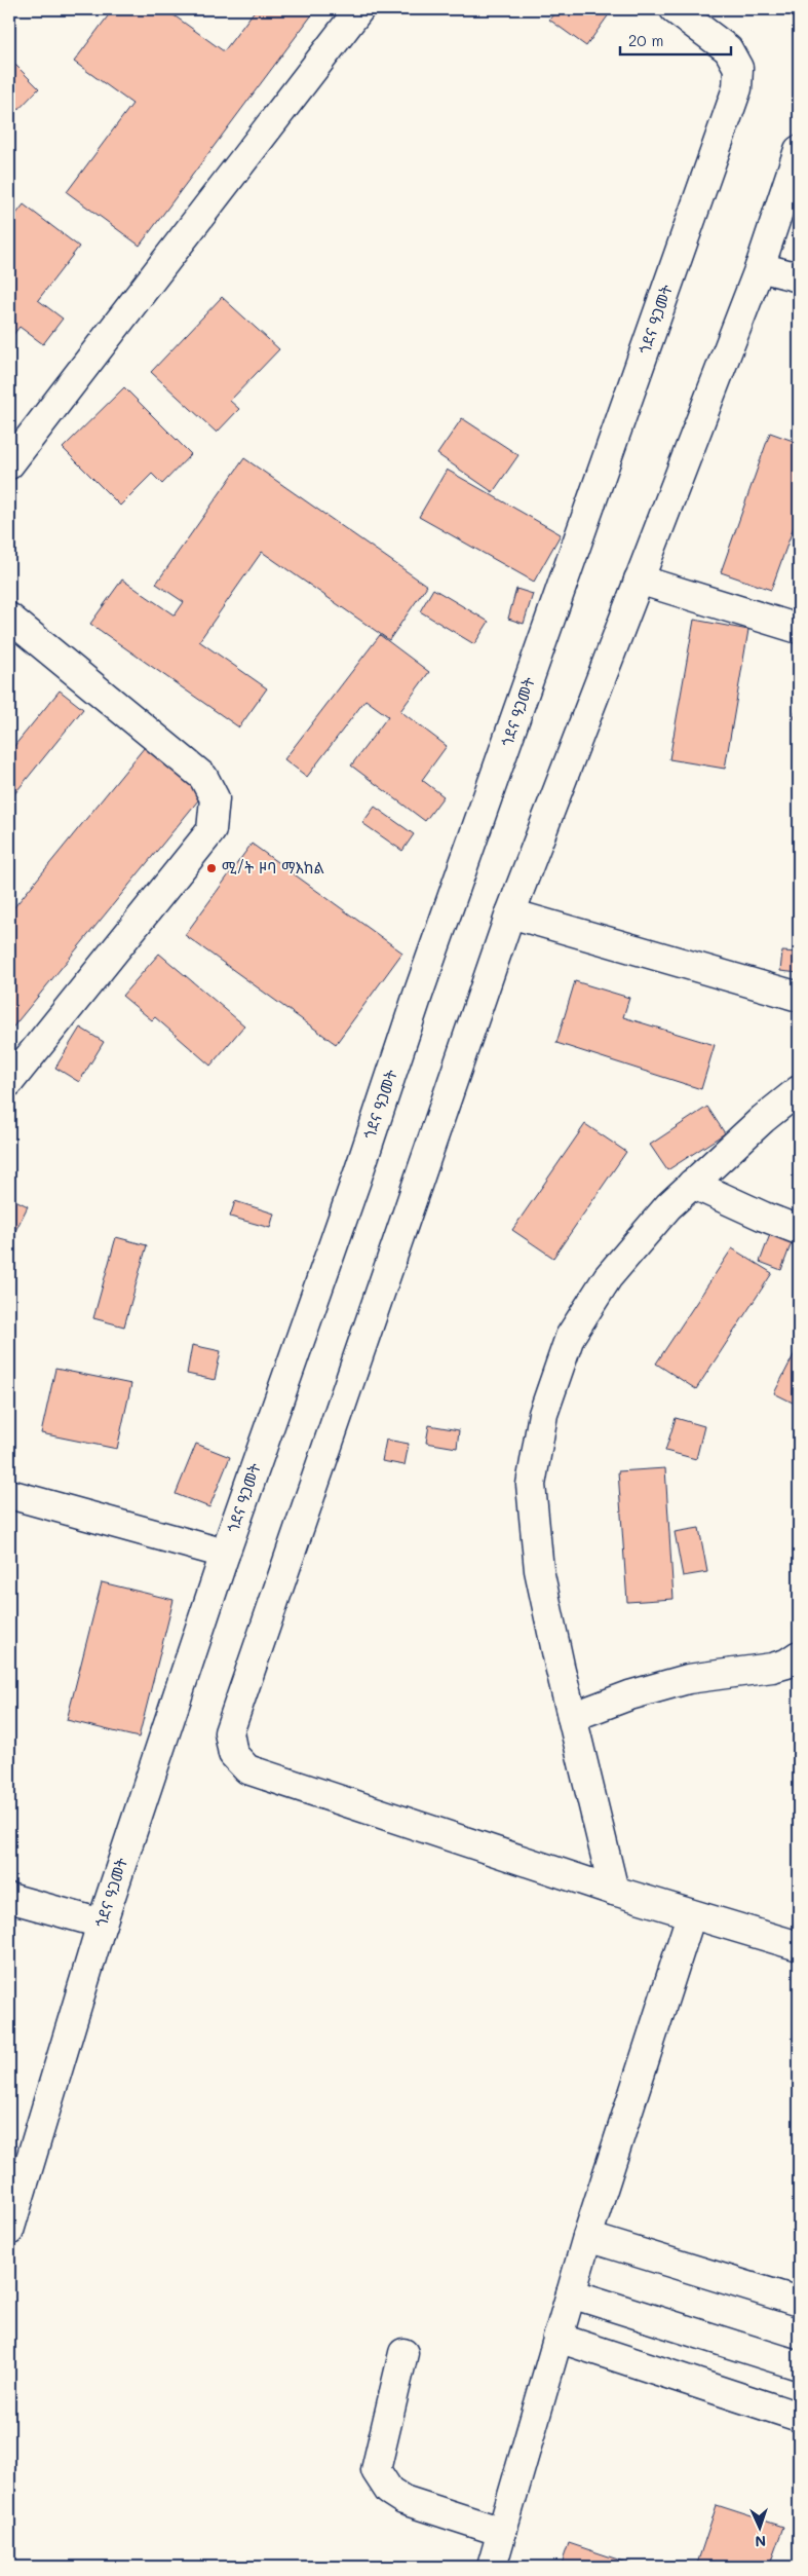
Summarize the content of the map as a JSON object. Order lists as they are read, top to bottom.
{
  "streets": {
    "street": ["ጎደና ዓጋመት"]
  },
  "places": ["ሚ/ት ዞባ ማእከል"],
  "scale_bar": "20 m",
  "north": "bottom"
}
